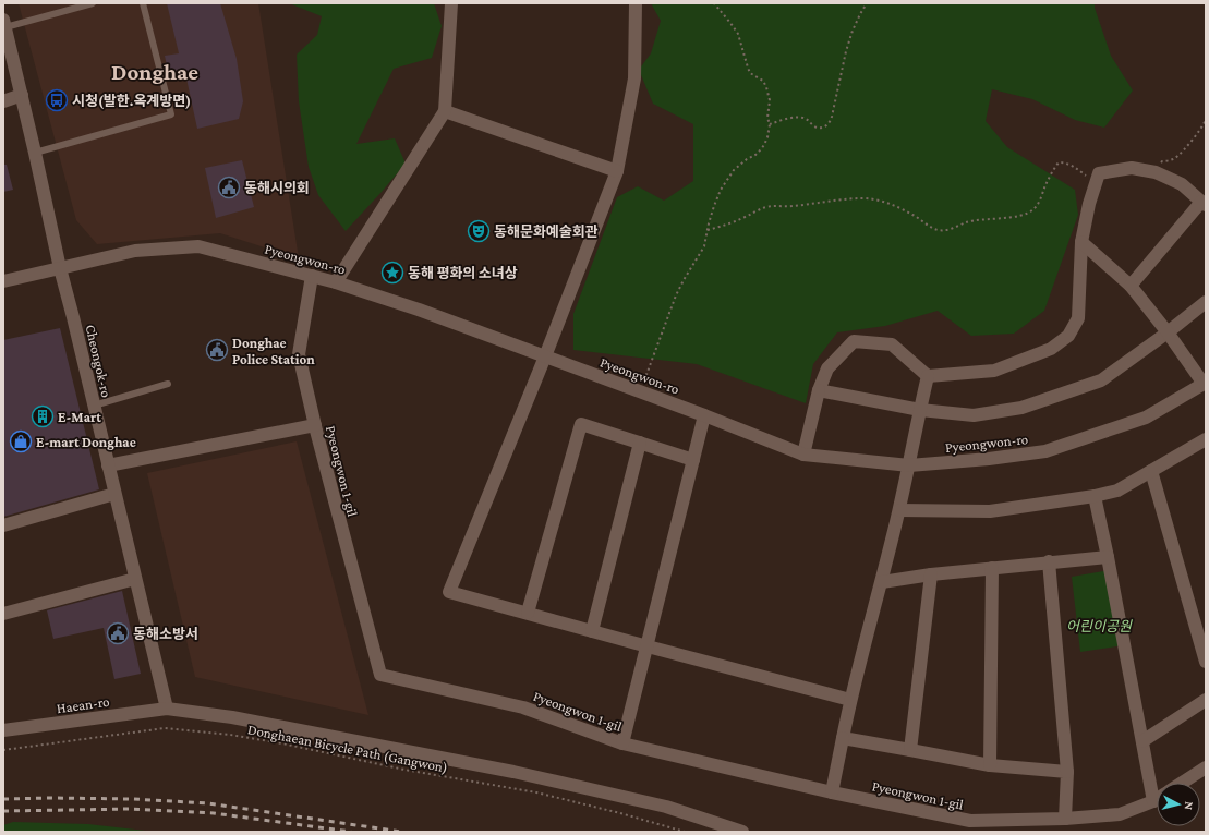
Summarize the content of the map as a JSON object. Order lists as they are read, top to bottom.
{
  "streets": {
    "street": [
      "Pyeongwon-ro",
      "Cheongok-ro",
      "Pyeongwon 1-gil",
      "Haean-ro"
    ],
    "path": ["Donghaean Bicycle Path (Gangwon)"]
  },
  "crossings": [
    ["Pyeongwon-ro", "Cheongok-ro"],
    ["Pyeongwon-ro", "Pyeongwon 1-gil"],
    ["Cheongok-ro", "Haean-ro"]
  ],
  "districts": ["Donghae"],
  "parks": ["어린이공원"],
  "places": {
    "bus stop": ["시청(발한.옥계방면)"],
    "public building": ["동해시의회", "Donghae Police Station", "동해소방서"],
    "theatre": ["동해문화예술회관"],
    "place": ["동해 평화의 소녀상"],
    "building": ["E-Mart"],
    "shop": ["E-mart Donghae"]
  },
  "north": "right"
}
